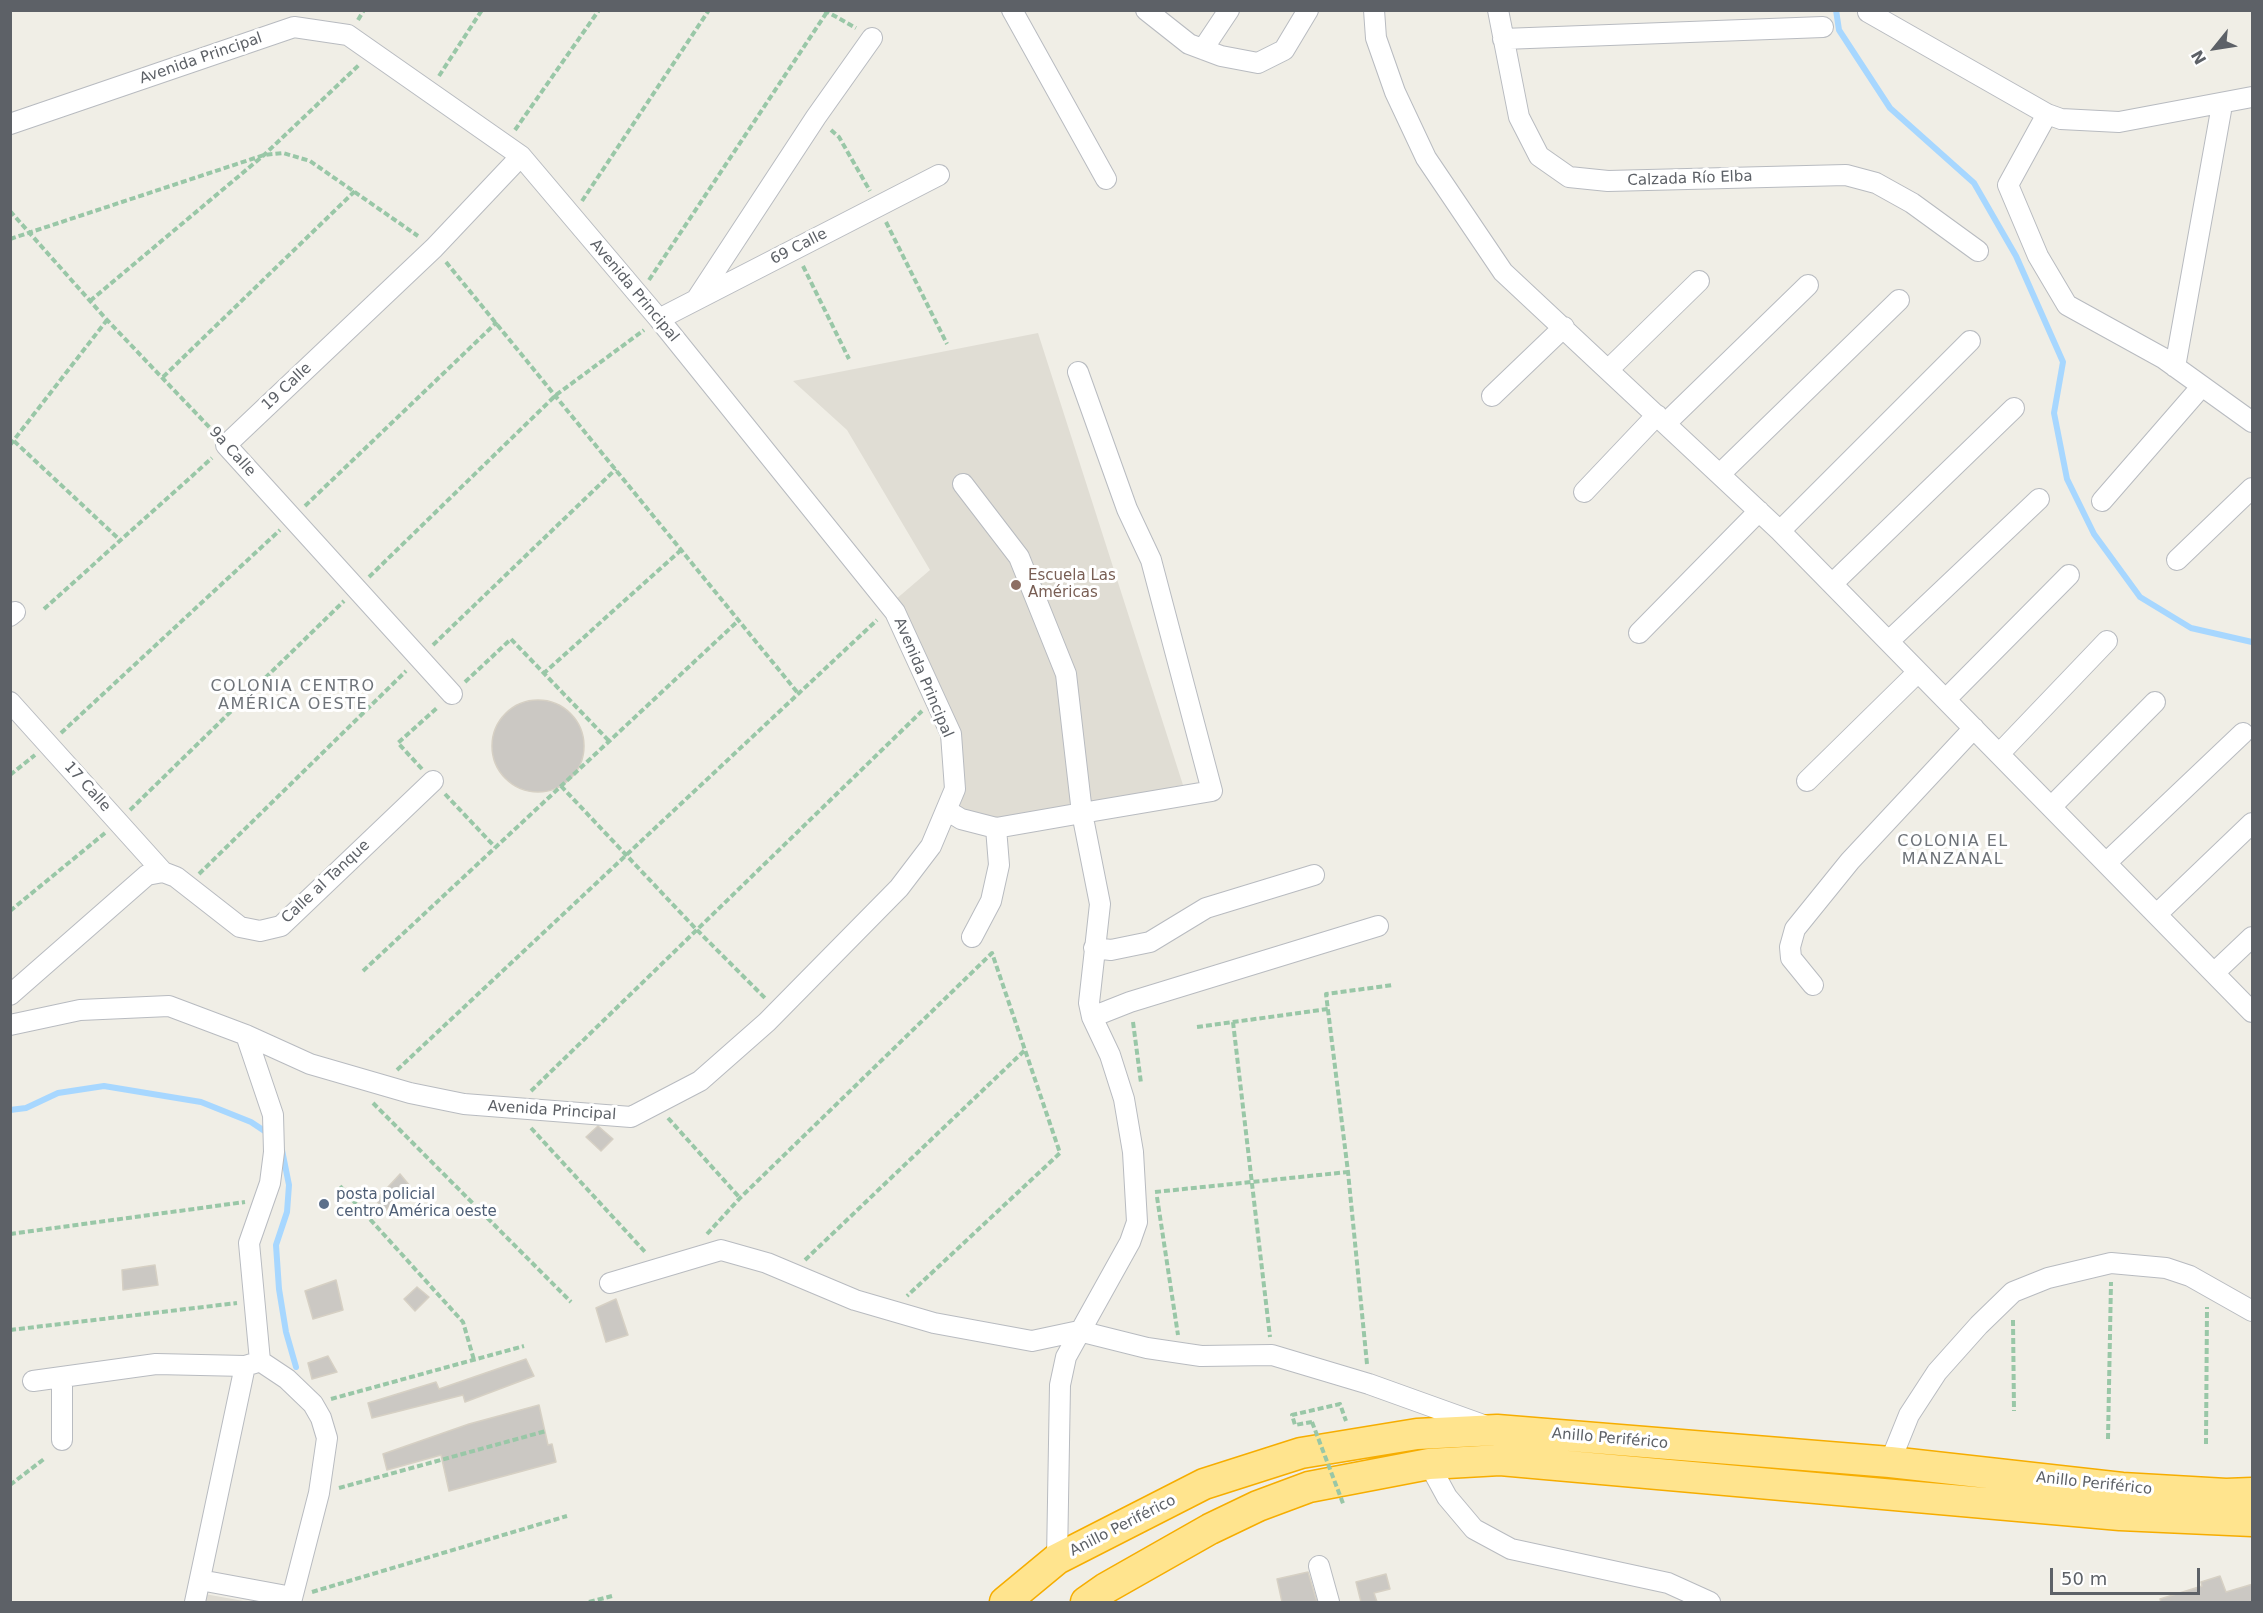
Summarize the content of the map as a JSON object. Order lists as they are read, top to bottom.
{
  "streets": {
    "highway": ["Anillo Periférico"],
    "street": [
      "Avenida Principal",
      "Calzada Río Elba",
      "69 Calle",
      "19 Calle",
      "9a Calle",
      "17 Calle",
      "Calle al Tanque"
    ]
  },
  "crossings": [
    ["Avenida Principal", "69 Calle"],
    ["Avenida Principal", "19 Calle"],
    ["19 Calle", "9a Calle"],
    ["17 Calle", "Calle al Tanque"]
  ],
  "districts": ["COLONIA CENTRO AMÉRICA OESTE", "COLONIA EL MANZANAL"],
  "places": ["Escuela Las Américas", "posta policial centro América oeste"],
  "scale_bar": "50 m",
  "north": "bottom left"
}
